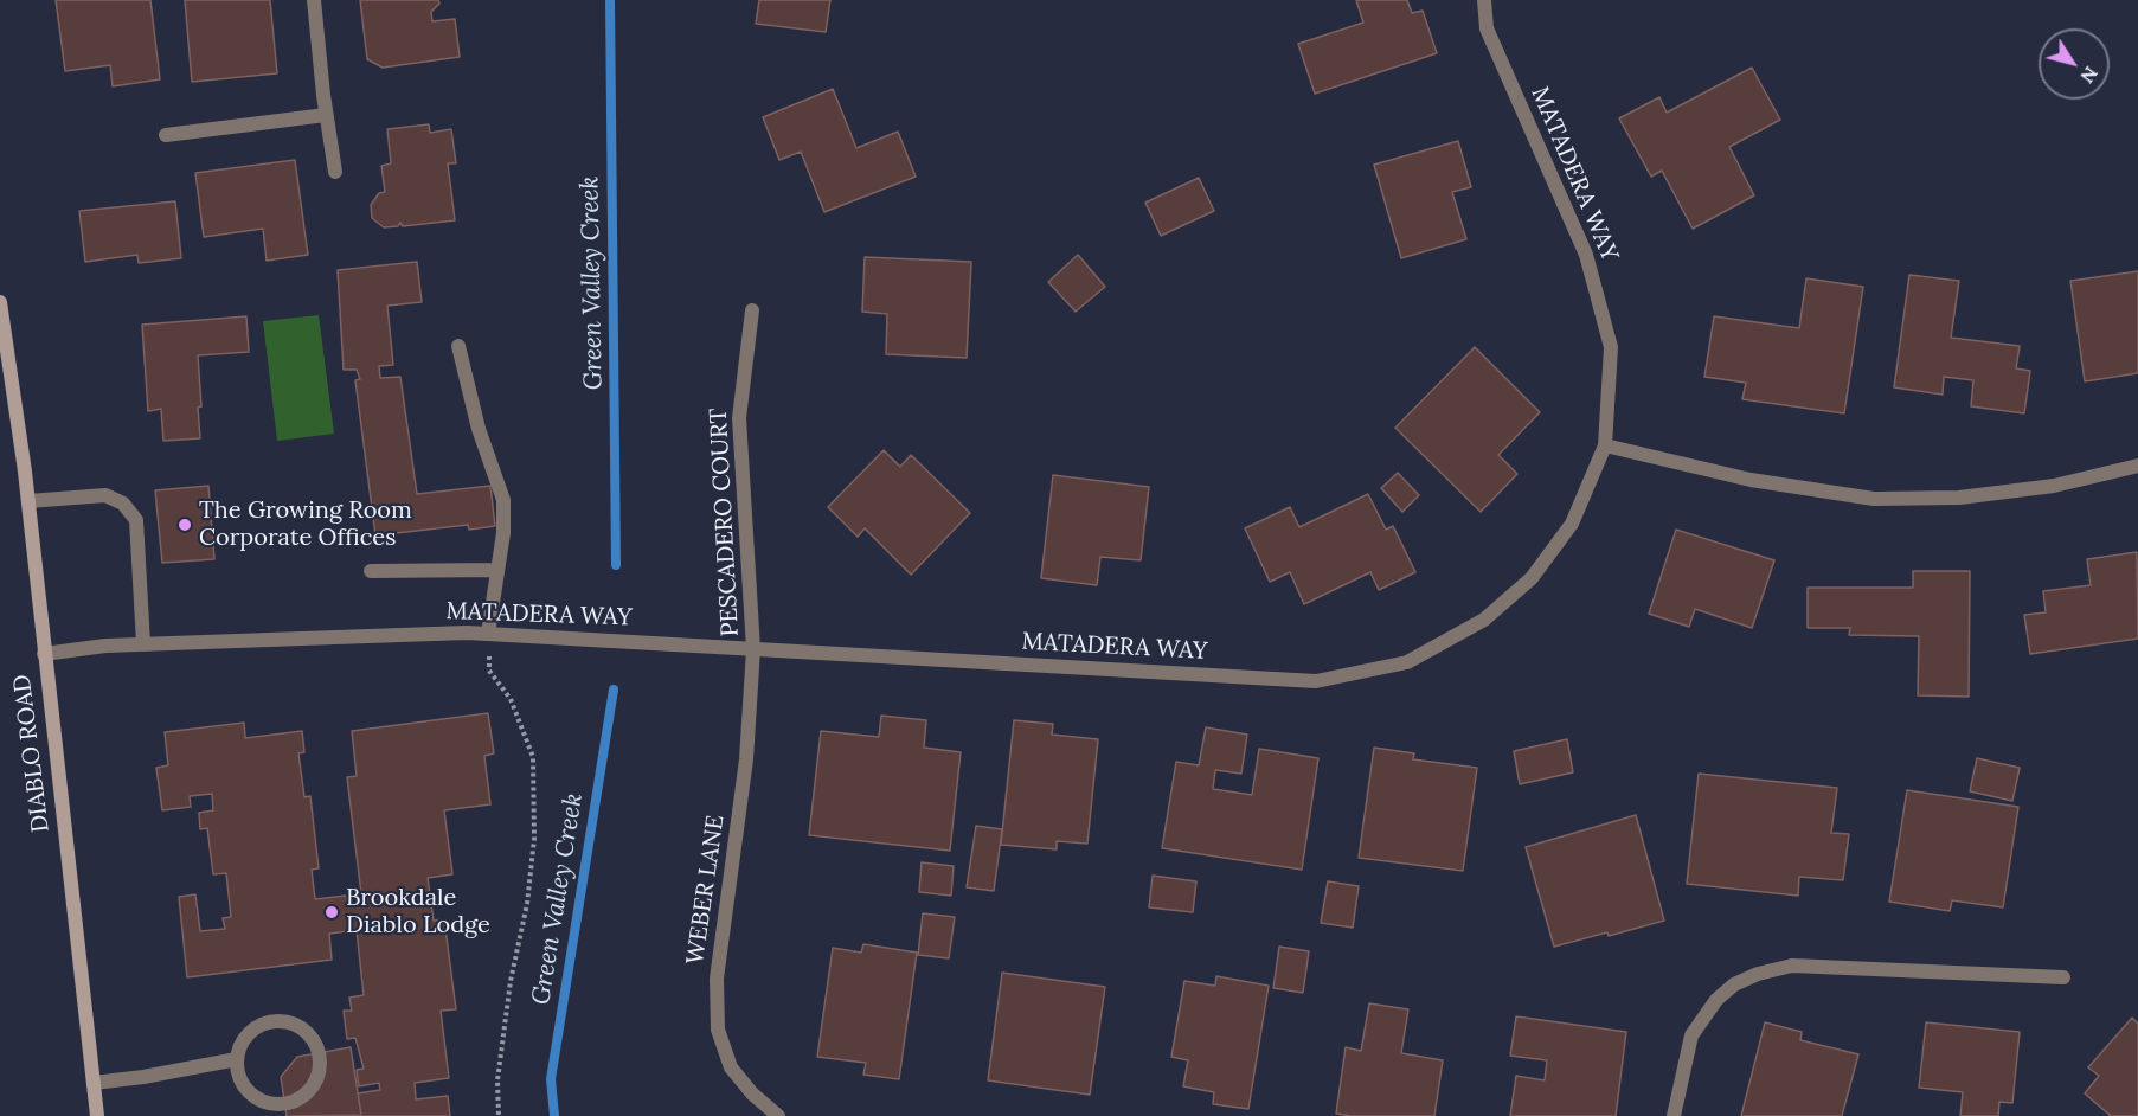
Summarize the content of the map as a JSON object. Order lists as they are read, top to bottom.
{
  "streets": {
    "street": [
      "MATADERA WAY",
      "PESCADERO COURT",
      "DIABLO ROAD",
      "WEBER LANE"
    ]
  },
  "crossings": [
    ["MATADERA WAY", "PESCADERO COURT"],
    ["MATADERA WAY", "DIABLO ROAD"],
    ["MATADERA WAY", "WEBER LANE"],
    ["PESCADERO COURT", "WEBER LANE"]
  ],
  "water": ["Green Valley Creek"],
  "places": ["The Growing Room Corporate Offices", "Brookdale Diablo Lodge"],
  "north": "bottom right"
}
